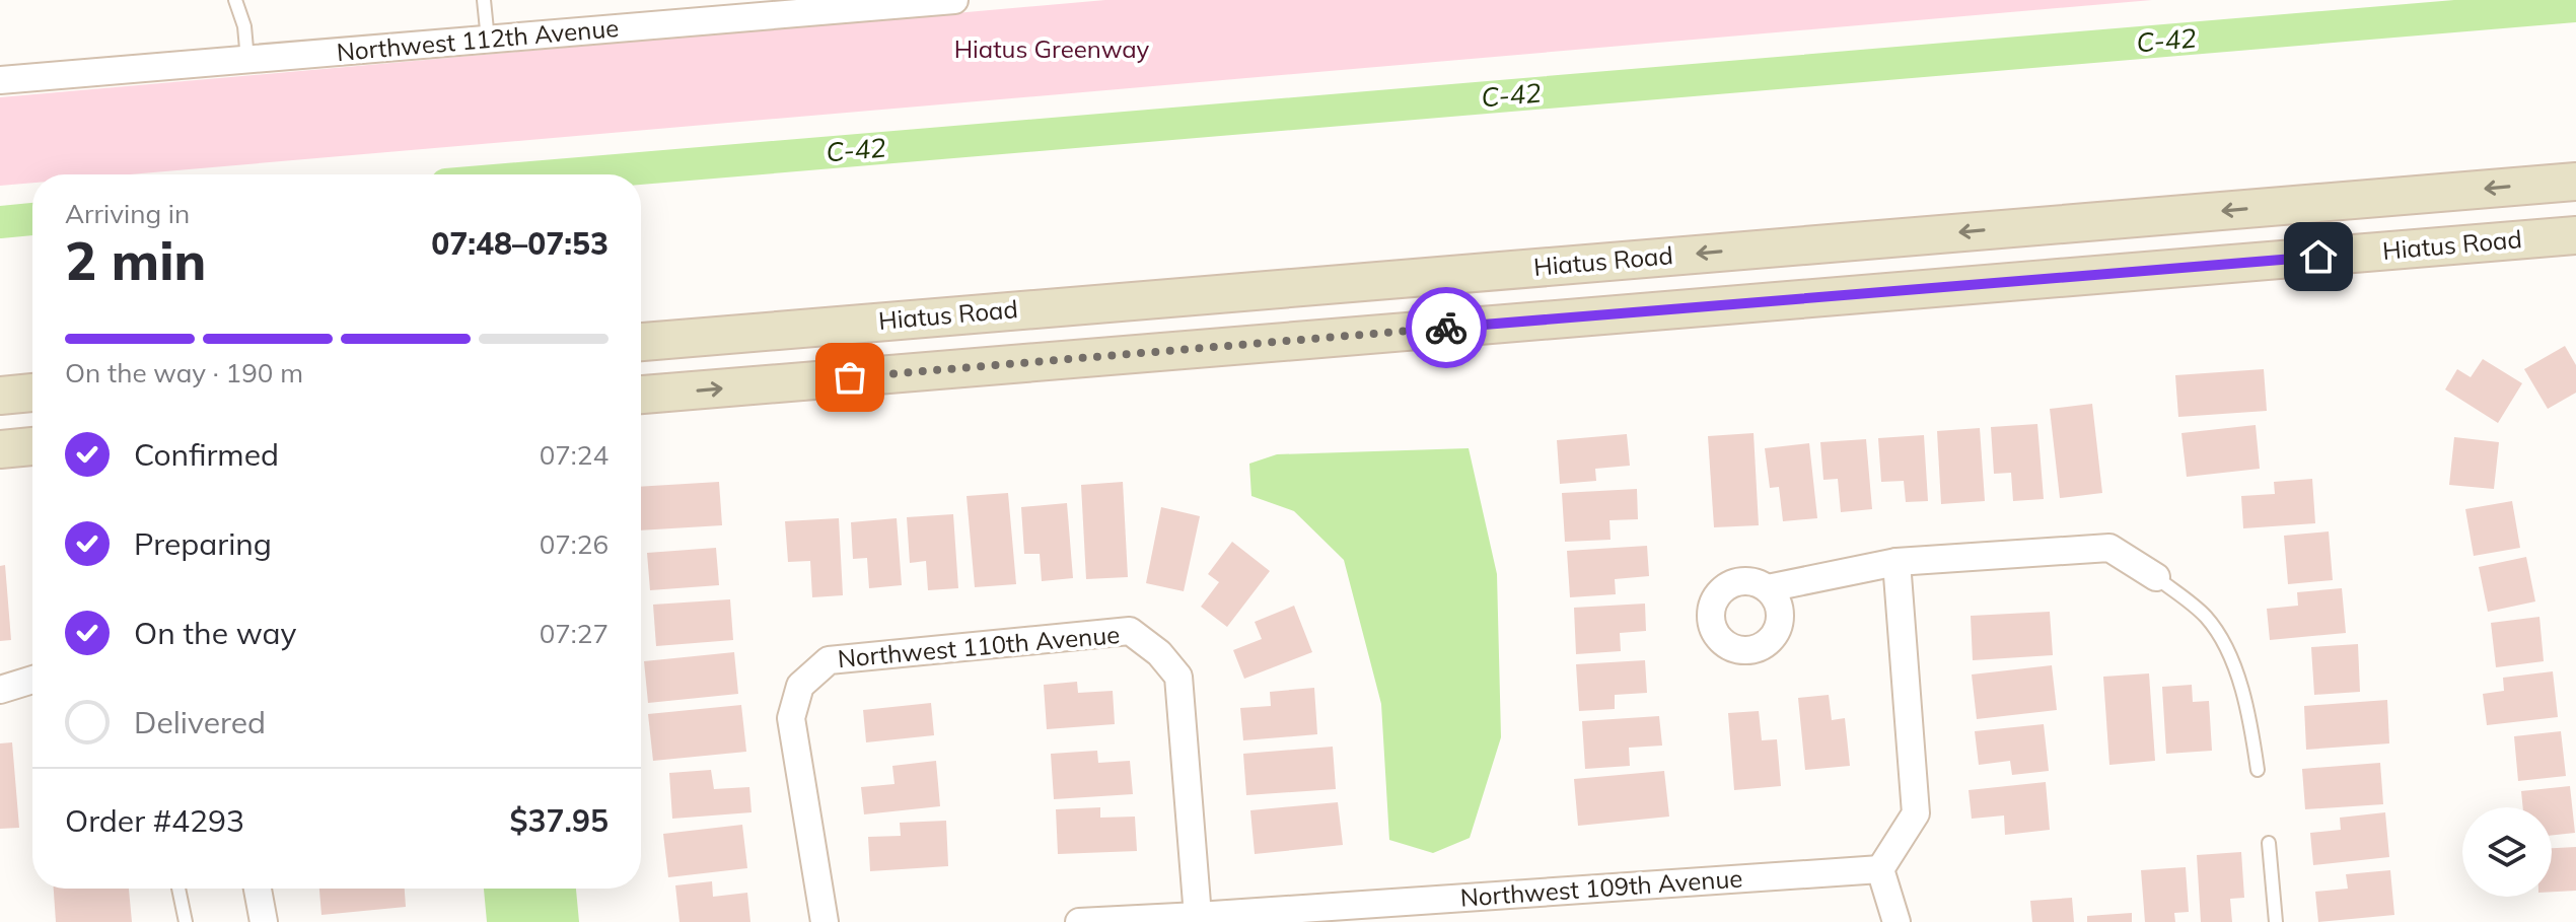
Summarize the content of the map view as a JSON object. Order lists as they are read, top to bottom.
{
  "streets": {
    "main road": ["Hiatus Road"],
    "street": ["Northwest 112th Avenue", "Northwest 110th Avenue", "Northwest 109th Avenue"]
  },
  "crossings": [
    ["Northwest 110th Avenue", "Northwest 109th Avenue"]
  ],
  "water": ["C-42"],
  "parks": ["Hiatus Greenway"],
  "page": {
    "heading": ["2 min", "Arriving in", "07:48–07:53"],
    "panel": ["Order #4293", "$37.95"],
    "bar": "On the way · 190 m",
    "list": [
      ["Confirmed", "07:24"],
      ["Preparing", "07:26"],
      ["On the way", "07:27"],
      "Delivered"
    ]
  }
}
